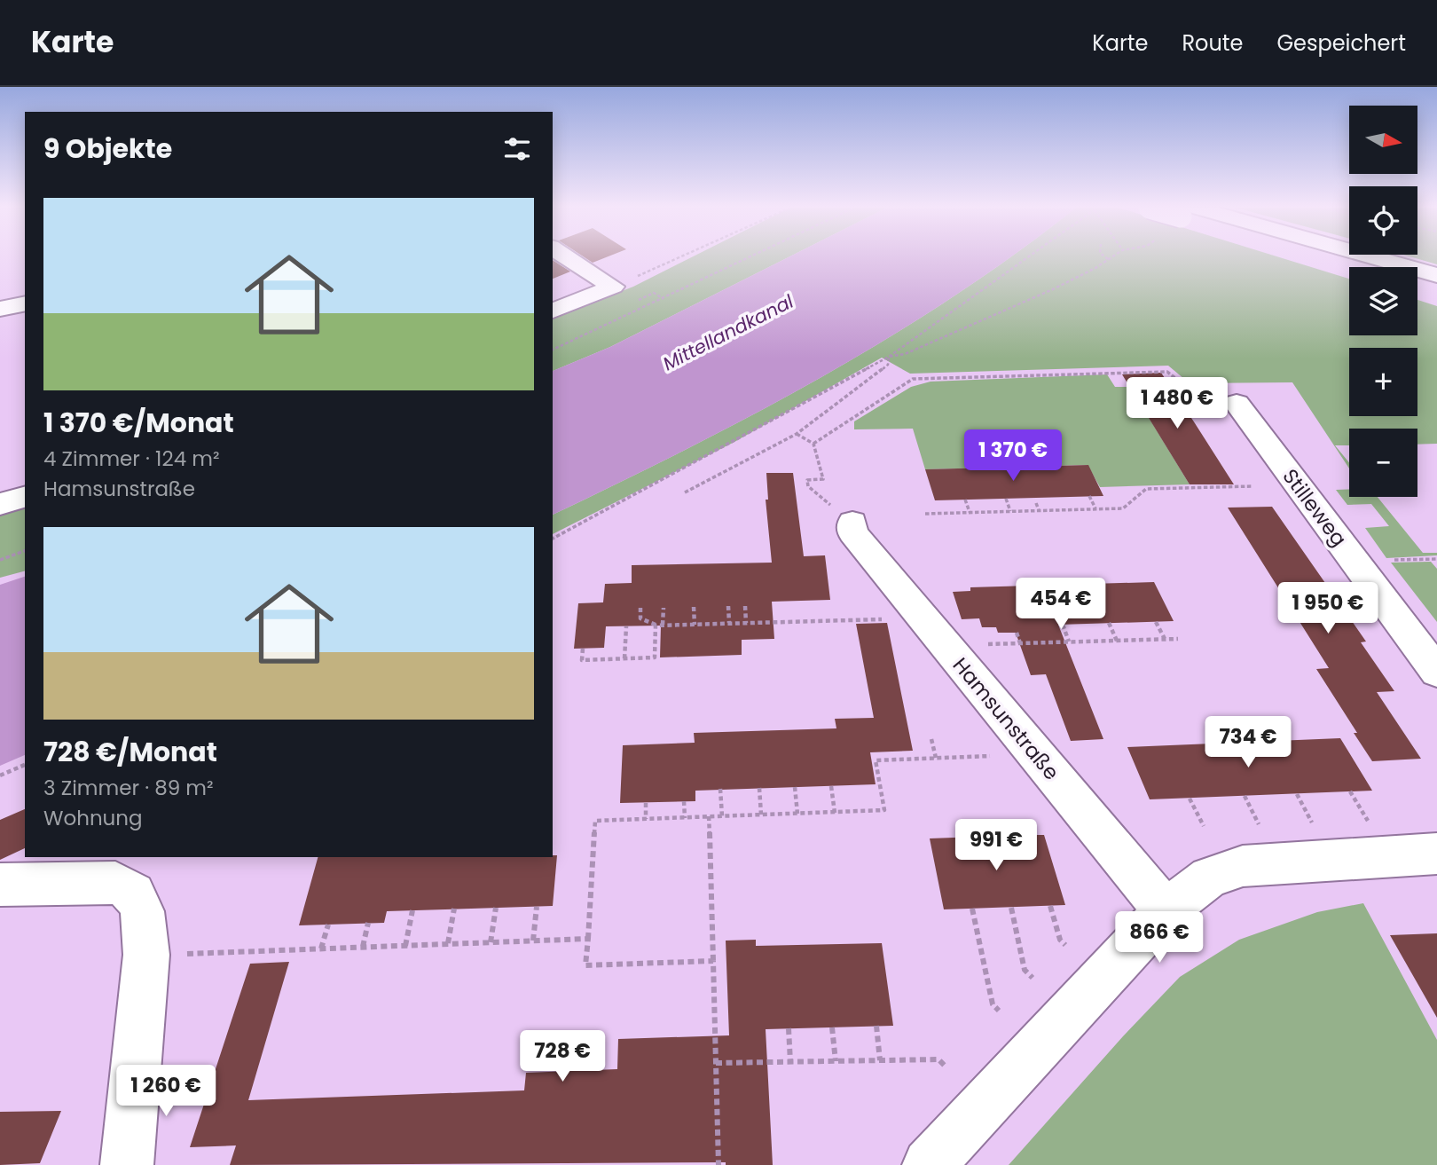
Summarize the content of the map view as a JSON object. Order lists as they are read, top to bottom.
{
  "streets": {
    "main road": ["Stilleweg", "Hamsunstraße"]
  },
  "water": ["Mittellandkanal"],
  "north": "right",
  "page": {
    "header": "Karte",
    "nav": ["Karte", "Route", "Gespeichert"],
    "map_buttons": ["+", "−"],
    "heading": "9 Objekte",
    "list": [
      {
        "name": "1 370 €/Monat",
        "note": "4 Zimmer · 124 m² · Hamsunstraße"
      },
      {
        "name": "728 €/Monat",
        "note": "3 Zimmer · 89 m² · Wohnung"
      }
    ],
    "price": [
      "1 480 €",
      "1 370 €",
      "454 €",
      "1 950 €",
      "734 €",
      "991 €",
      "866 €",
      "728 €",
      "1 260 €"
    ]
  }
}
